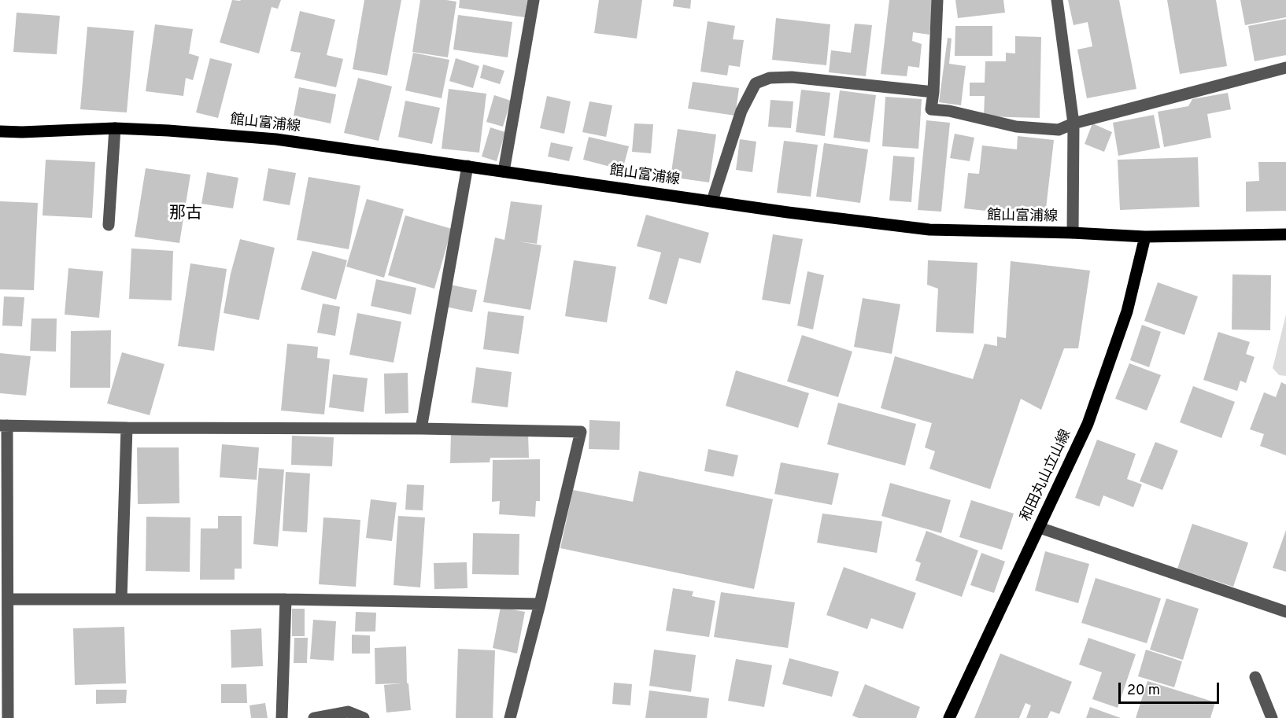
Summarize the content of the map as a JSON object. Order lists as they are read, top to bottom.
{
  "streets": {
    "main road": ["館山富浦線", "和田丸山立山線"]
  },
  "crossings": [
    ["館山富浦線", "和田丸山立山線"]
  ],
  "districts": ["那古"],
  "scale_bar": "20 m"
}
